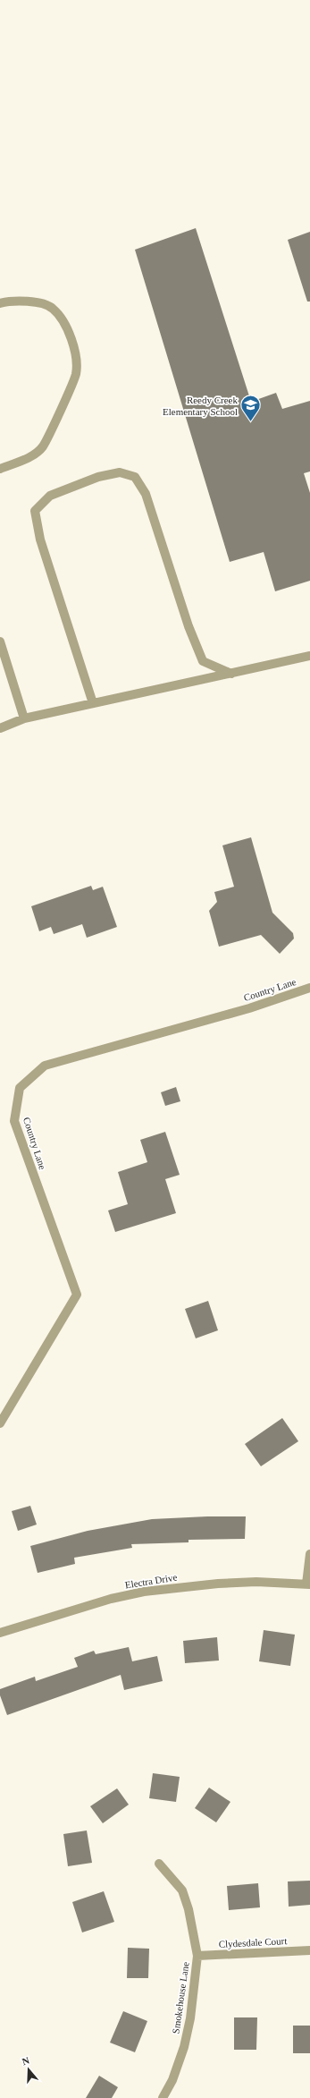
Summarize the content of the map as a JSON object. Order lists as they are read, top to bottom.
{
  "streets": {
    "street": [
      "Country Lane",
      "Electra Drive",
      "Clydesdale Court",
      "Smokehouse Lane"
    ]
  },
  "crossings": [
    ["Clydesdale Court", "Smokehouse Lane"]
  ],
  "places": {
    "school or university": ["Reedy Creek Elementary School"]
  },
  "north": "top"
}
